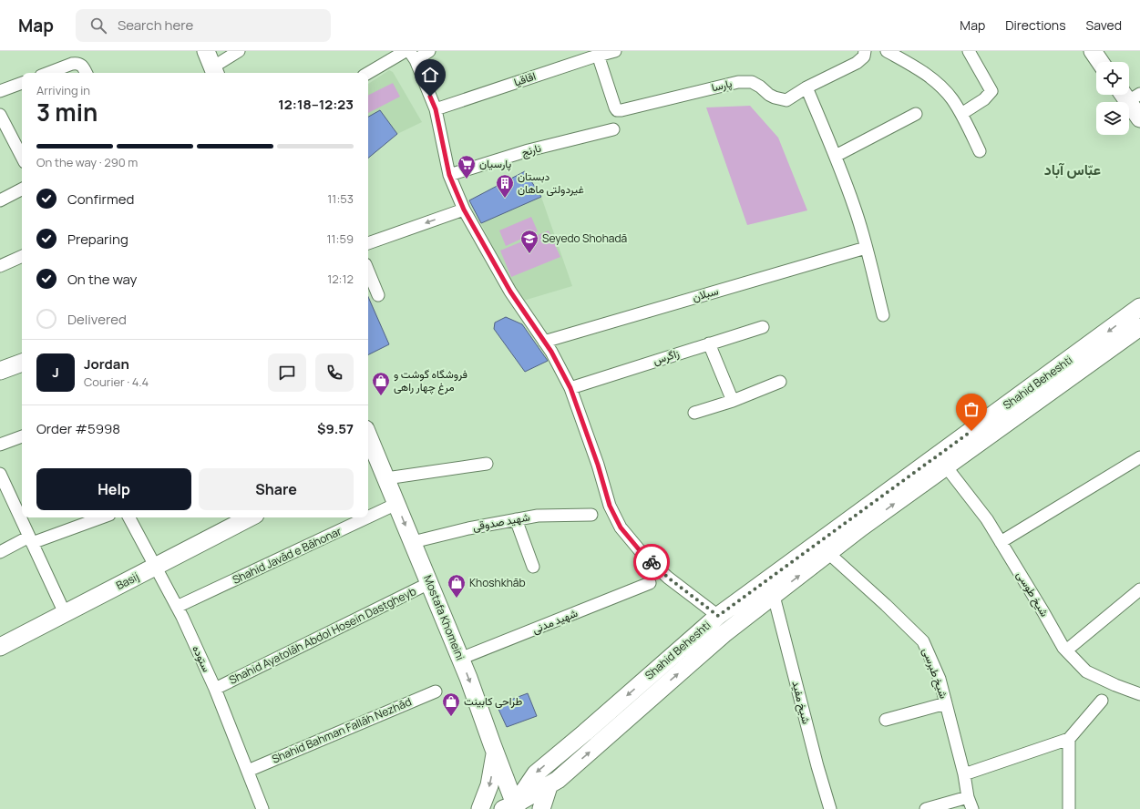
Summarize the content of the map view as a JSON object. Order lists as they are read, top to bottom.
{
  "streets": {
    "main road": ["Shahid Beheshti", "Basij", "Mostafa Khomeini"],
    "street": [
      "اقاقیا",
      "پارسا",
      "نارنج",
      "سبلان",
      "زاگرس",
      "شهید صدوقی",
      "Shahid Javād e Bāhonar",
      "شیخ طوسی",
      "شهید مدنی",
      "Shahid Ayatolāh Abdol Hosein Dastgheyb",
      "ستوده",
      "شیخ طبرسی",
      "شیخ مفید",
      "Shahid Bahman Fallāh Nezhād"
    ]
  },
  "crossings": [
    ["اقاقیا", "پارسا"],
    ["Shahid Beheshti", "شیخ طوسی"],
    ["Shahid Beheshti", "Mostafa Khomeini"],
    ["Shahid Beheshti", "شیخ طبرسی"],
    ["Shahid Beheshti", "شیخ مفید"],
    ["شهید صدوقی", "Mostafa Khomeini"],
    ["Shahid Javād e Bāhonar", "Mostafa Khomeini"],
    ["Shahid Javād e Bāhonar", "ستوده"],
    ["Basij", "ستوده"],
    ["Mostafa Khomeini", "شهید مدنی"],
    ["Mostafa Khomeini", "Shahid Ayatolāh Abdol Hosein Dastgheyb"],
    ["Shahid Ayatolāh Abdol Hosein Dastgheyb", "ستوده"],
    ["ستوده", "Shahid Bahman Fallāh Nezhād"]
  ],
  "one_way": ["Mostafa Khomeini"],
  "districts": ["عبّاس آباد"],
  "places": {
    "supermarket": ["پارسیان"],
    "building": ["دبستان غیردولتی ماهان"],
    "school or university": ["Seyedo Shohadā"],
    "shop": ["فروشگاه گوشت و مرغ چهار راهی", "Khoshkhāb", "طراحی کابینت"]
  },
  "page": {
    "header": "Map",
    "search": "Search here",
    "nav": ["Map", "Directions", "Saved"],
    "heading": ["3 min", "Arriving in", "12:18–12:23"],
    "panel": [
      "Jordan",
      "Courier · 4.4",
      "Order #5998",
      "$9.57"
    ],
    "bar": "On the way · 290 m",
    "list": [
      ["Confirmed", "11:53"],
      ["Preparing", "11:59"],
      ["On the way", "12:12"],
      "Delivered"
    ],
    "round": "J",
    "buttons": ["Help", "Share"]
  }
}
